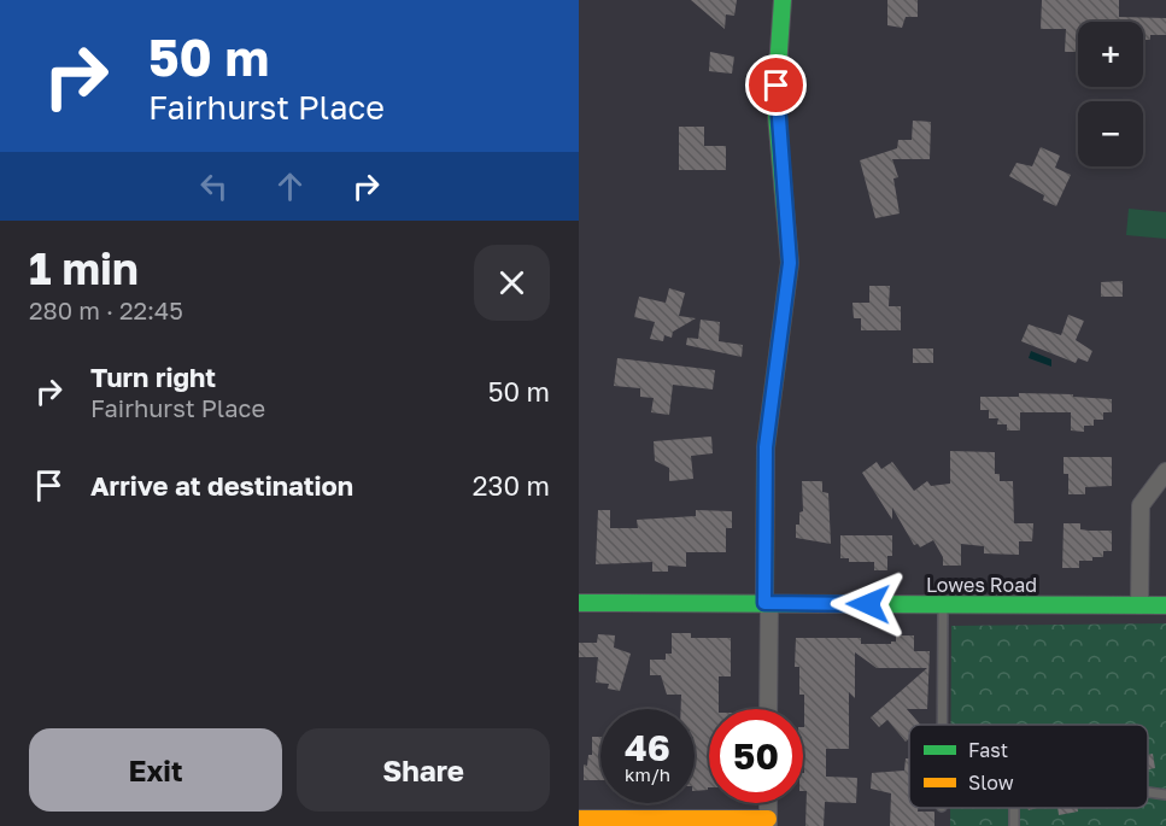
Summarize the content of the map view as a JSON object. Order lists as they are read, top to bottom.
{
  "streets": {
    "street": ["Lowes Road"]
  },
  "legend": ["Fast", "Slow"],
  "page": {
    "turn": ["50 m", "Fairhurst Place"],
    "map_buttons": ["+", "−"],
    "heading": ["1 min", "280 m · 22:45"],
    "list": [
      {
        "name": "Turn right",
        "note": "Fairhurst Place",
        "value": "50 m"
      },
      {
        "name": "Arrive at destination",
        "value": "230 m"
      }
    ],
    "speed": "46 km/h",
    "limit": "50",
    "buttons": ["Exit", "Share"]
  }
}
